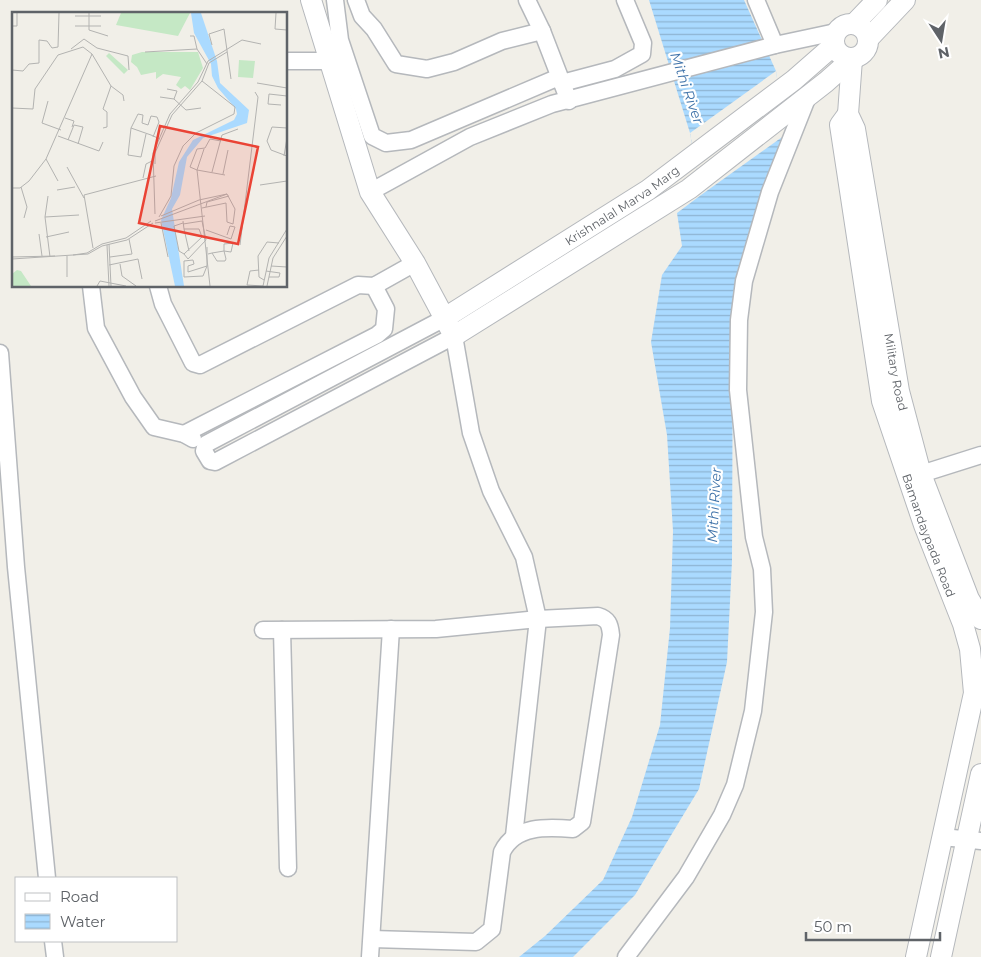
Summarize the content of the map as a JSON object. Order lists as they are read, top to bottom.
{
  "streets": {
    "street": ["Krishnalal Marva Marg", "Military Road", "Bamandaypada Road"]
  },
  "crossings": [
    ["Krishnalal Marva Marg", "Military Road"],
    ["Military Road", "Bamandaypada Road"]
  ],
  "water": ["Mithi River"],
  "legend": ["Road", "Water"],
  "scale_bar": "50 m",
  "north": "bottom"
}
